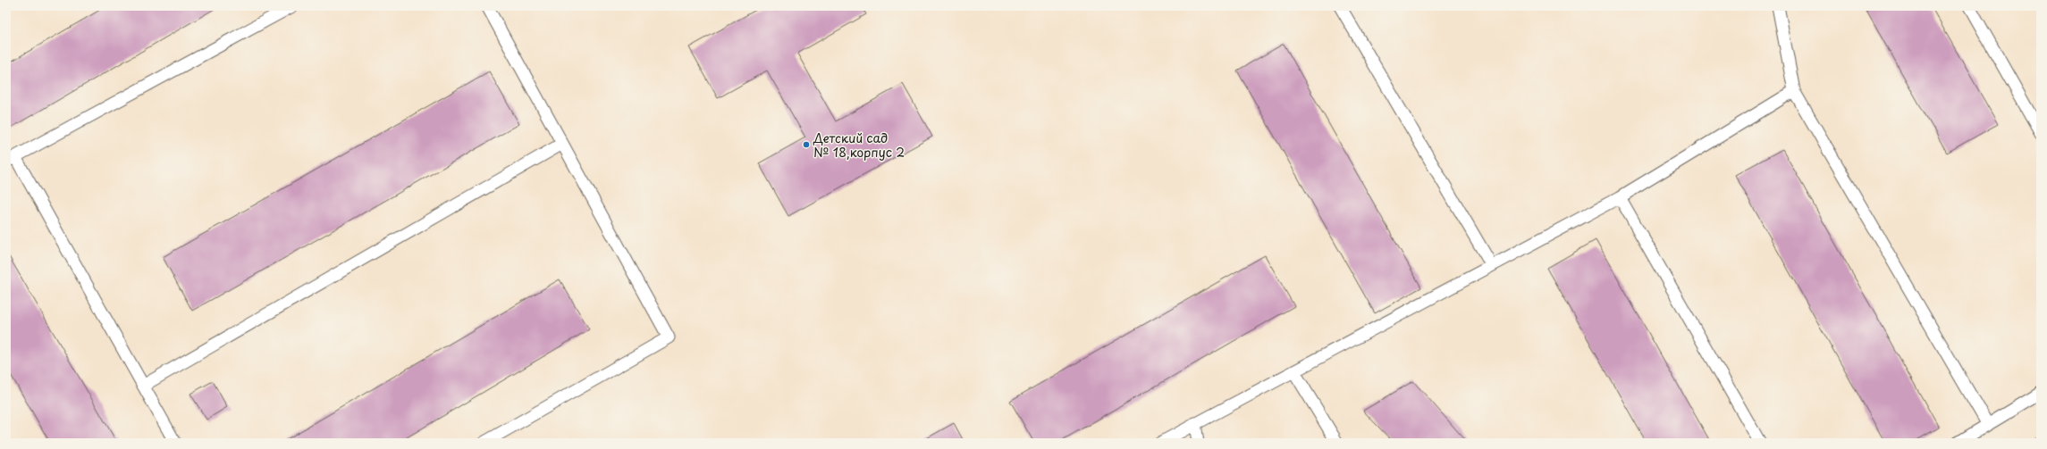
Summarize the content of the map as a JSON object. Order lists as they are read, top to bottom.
{
  "places": ["Детский сад № 18,корпус 2"]
}
